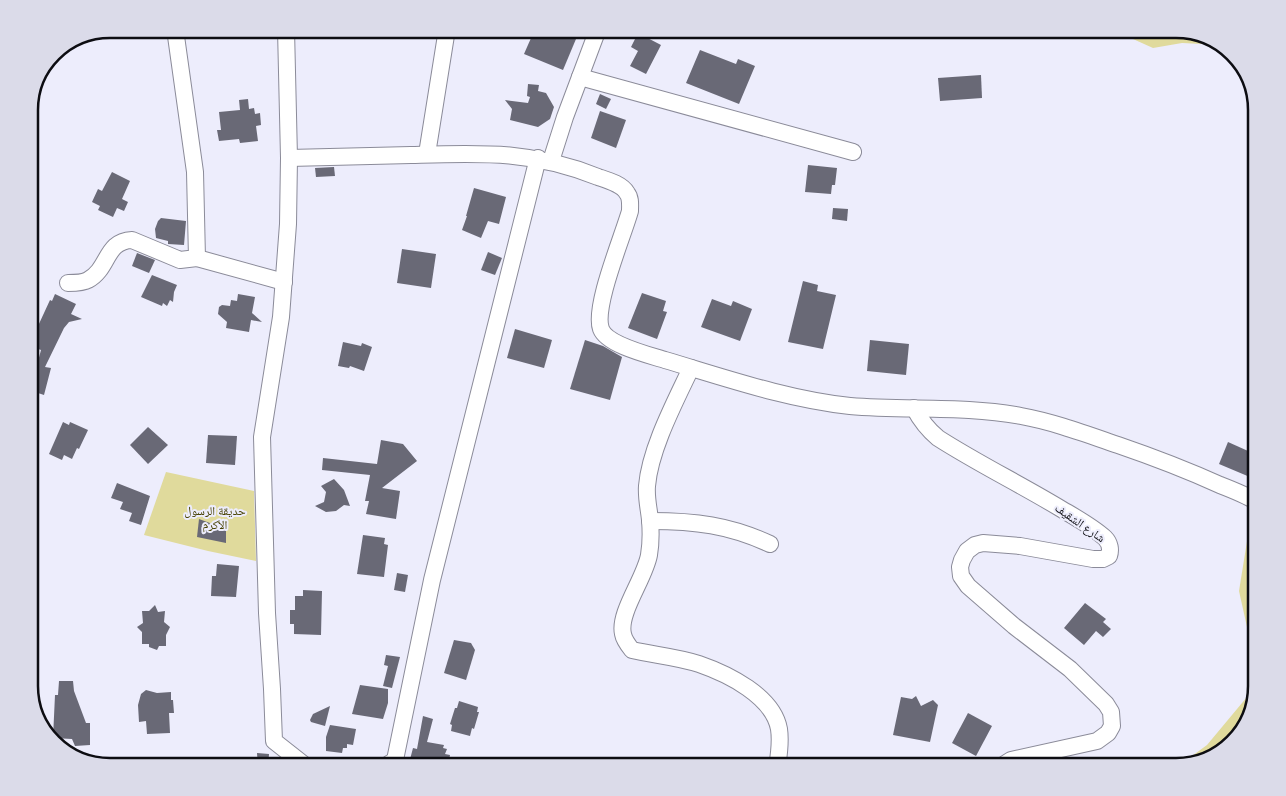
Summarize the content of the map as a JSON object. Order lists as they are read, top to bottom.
{
  "streets": {
    "street": ["شارع الشقيف"]
  },
  "parks": ["حديقة الرسول الأكرم"]
}
